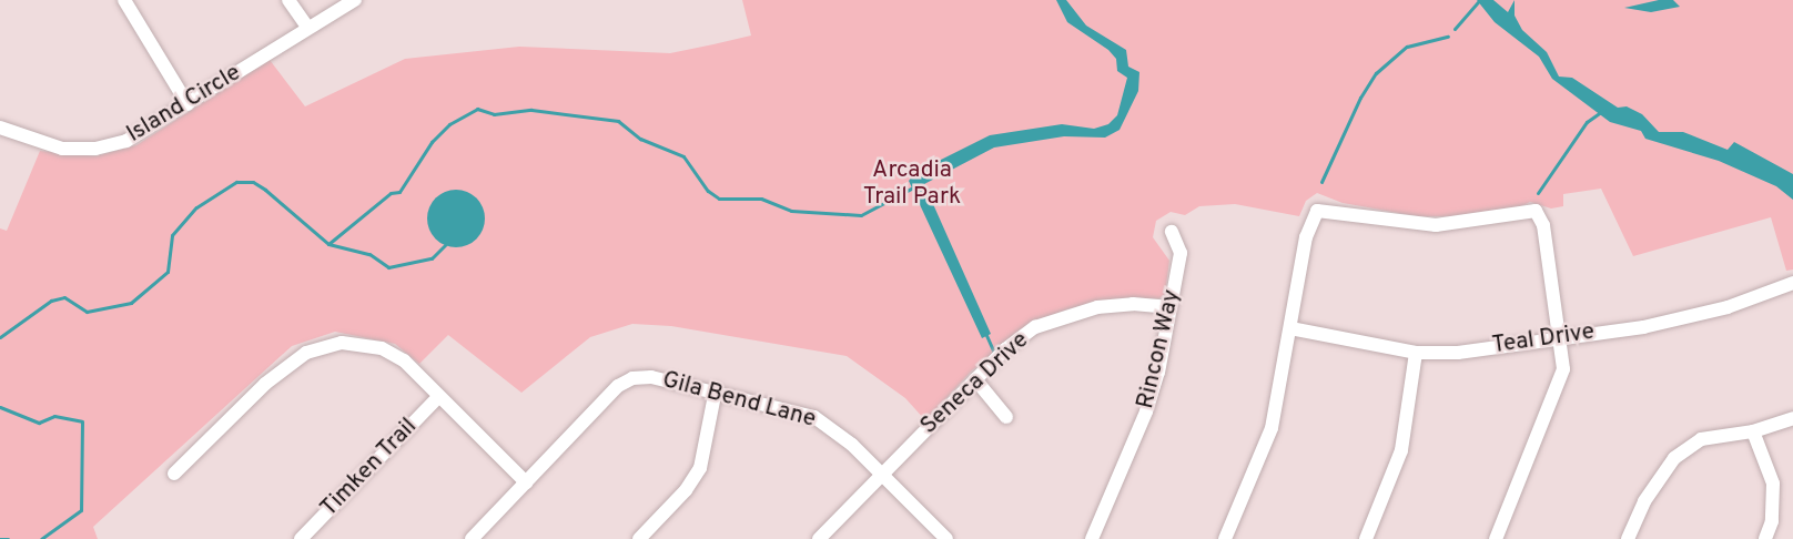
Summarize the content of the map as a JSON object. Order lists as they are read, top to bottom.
{
  "streets": {
    "street": [
      "Island Circle",
      "Teal Drive",
      "Rincon Way",
      "Seneca Drive",
      "Gila Bend Lane",
      "Timken Trail"
    ]
  },
  "crossings": [
    ["Rincon Way", "Seneca Drive"],
    ["Seneca Drive", "Gila Bend Lane"]
  ],
  "parks": ["Arcadia Trail Park"]
}
